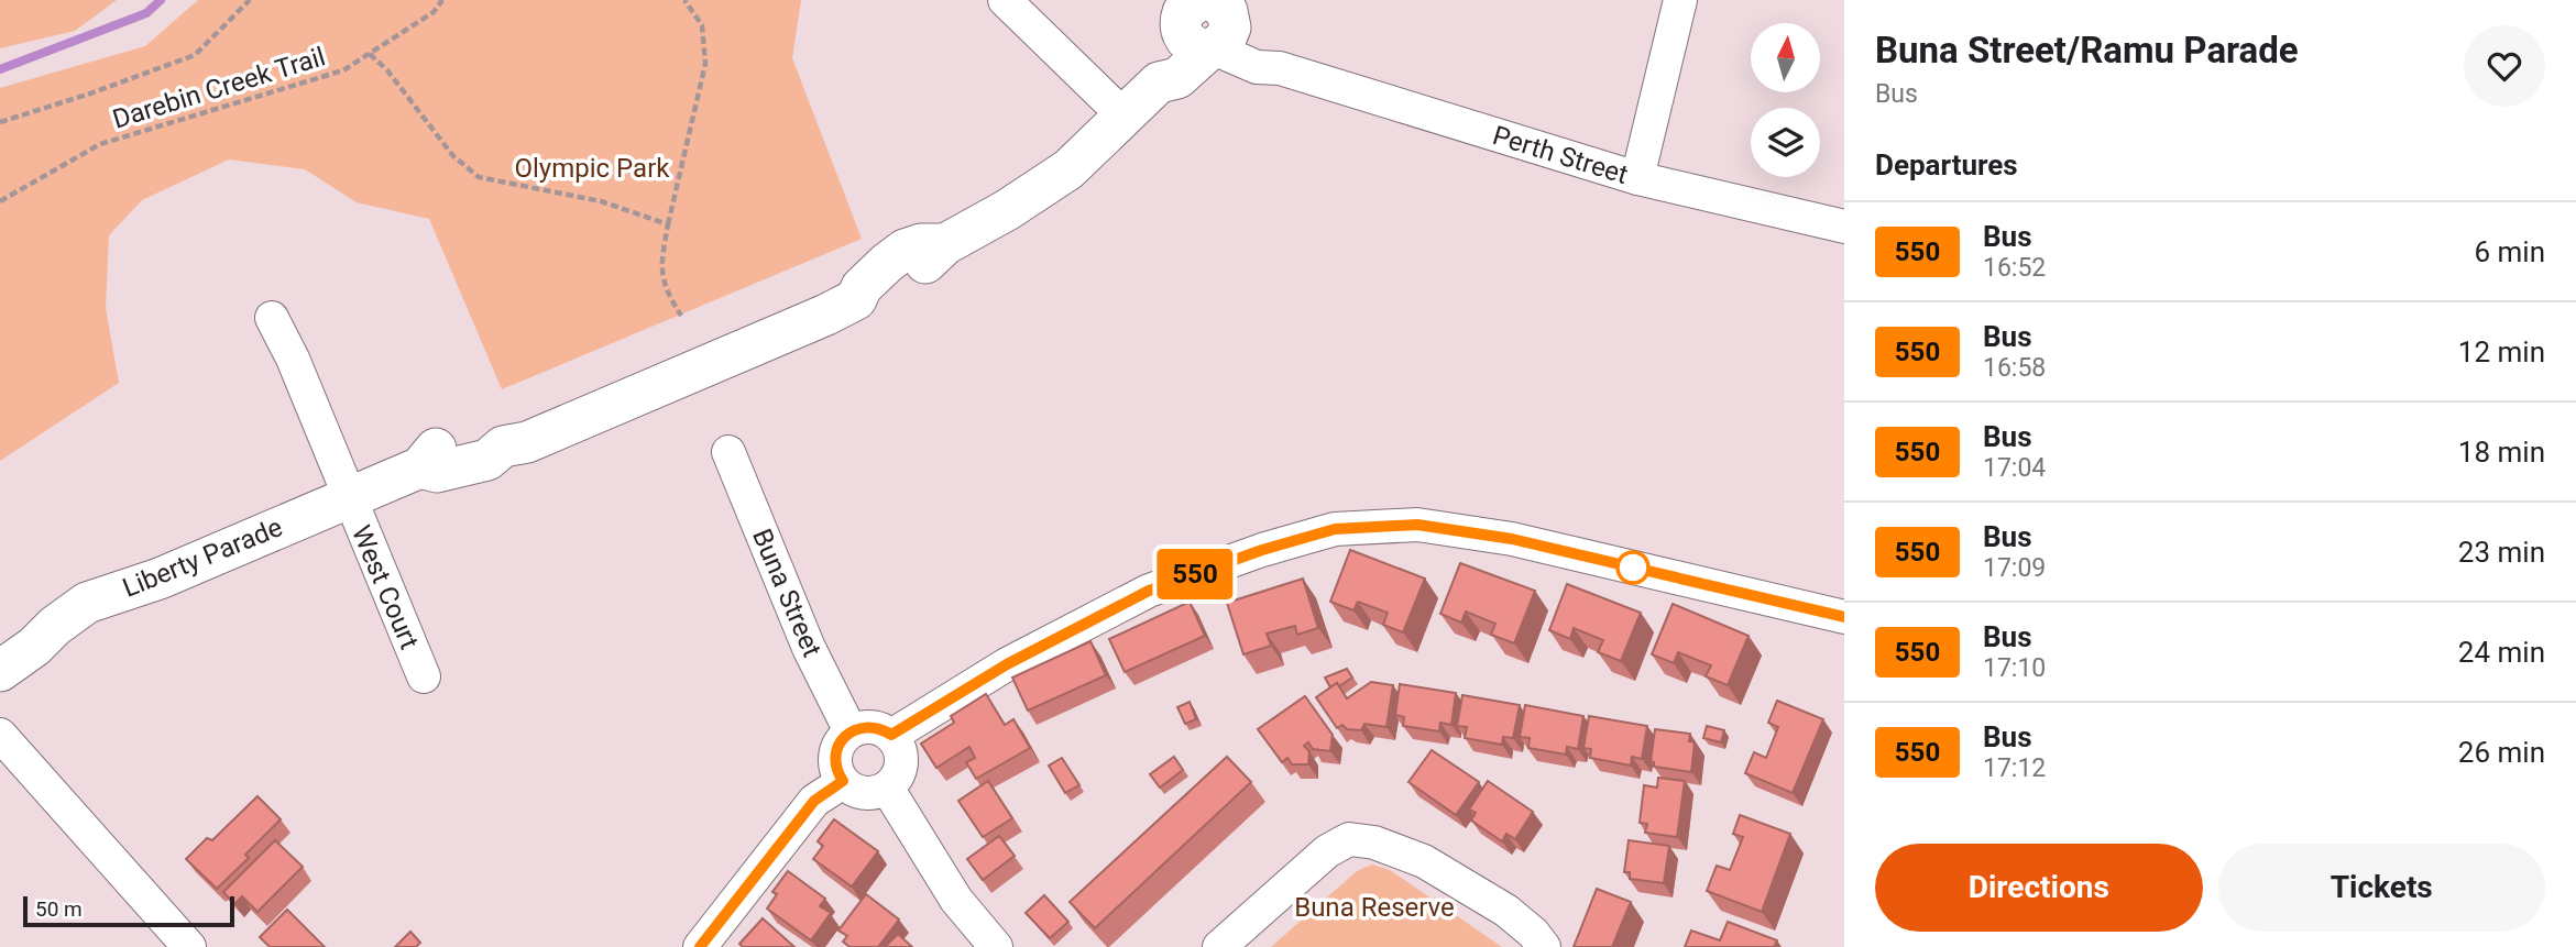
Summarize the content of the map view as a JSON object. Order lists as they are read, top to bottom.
{
  "streets": {
    "street": [
      "Perth Street",
      "Liberty Parade",
      "West Court",
      "Buna Street"
    ],
    "path": ["Darebin Creek Trail"]
  },
  "crossings": [
    ["Perth Street", "Liberty Parade"],
    ["Liberty Parade", "West Court"]
  ],
  "parks": ["Olympic Park", "Buna Reserve"],
  "lines": ["bus line 550"],
  "scale_bar": "50 m",
  "north": "top",
  "page": {
    "on_map": "550",
    "heading": [
      ["Buna Street/Ramu Parade", "Bus"],
      "Departures"
    ],
    "list": [
      {
        "mark": "550",
        "name": "Bus",
        "note": "16:52",
        "value": "6 min"
      },
      {
        "mark": "550",
        "name": "Bus",
        "note": "16:58",
        "value": "12 min"
      },
      {
        "mark": "550",
        "name": "Bus",
        "note": "17:04",
        "value": "18 min"
      },
      {
        "mark": "550",
        "name": "Bus",
        "note": "17:09",
        "value": "23 min"
      },
      {
        "mark": "550",
        "name": "Bus",
        "note": "17:10",
        "value": "24 min"
      },
      {
        "mark": "550",
        "name": "Bus",
        "note": "17:12",
        "value": "26 min"
      }
    ],
    "buttons": ["Directions", "Tickets"],
    "scale": "50 m"
  }
}
